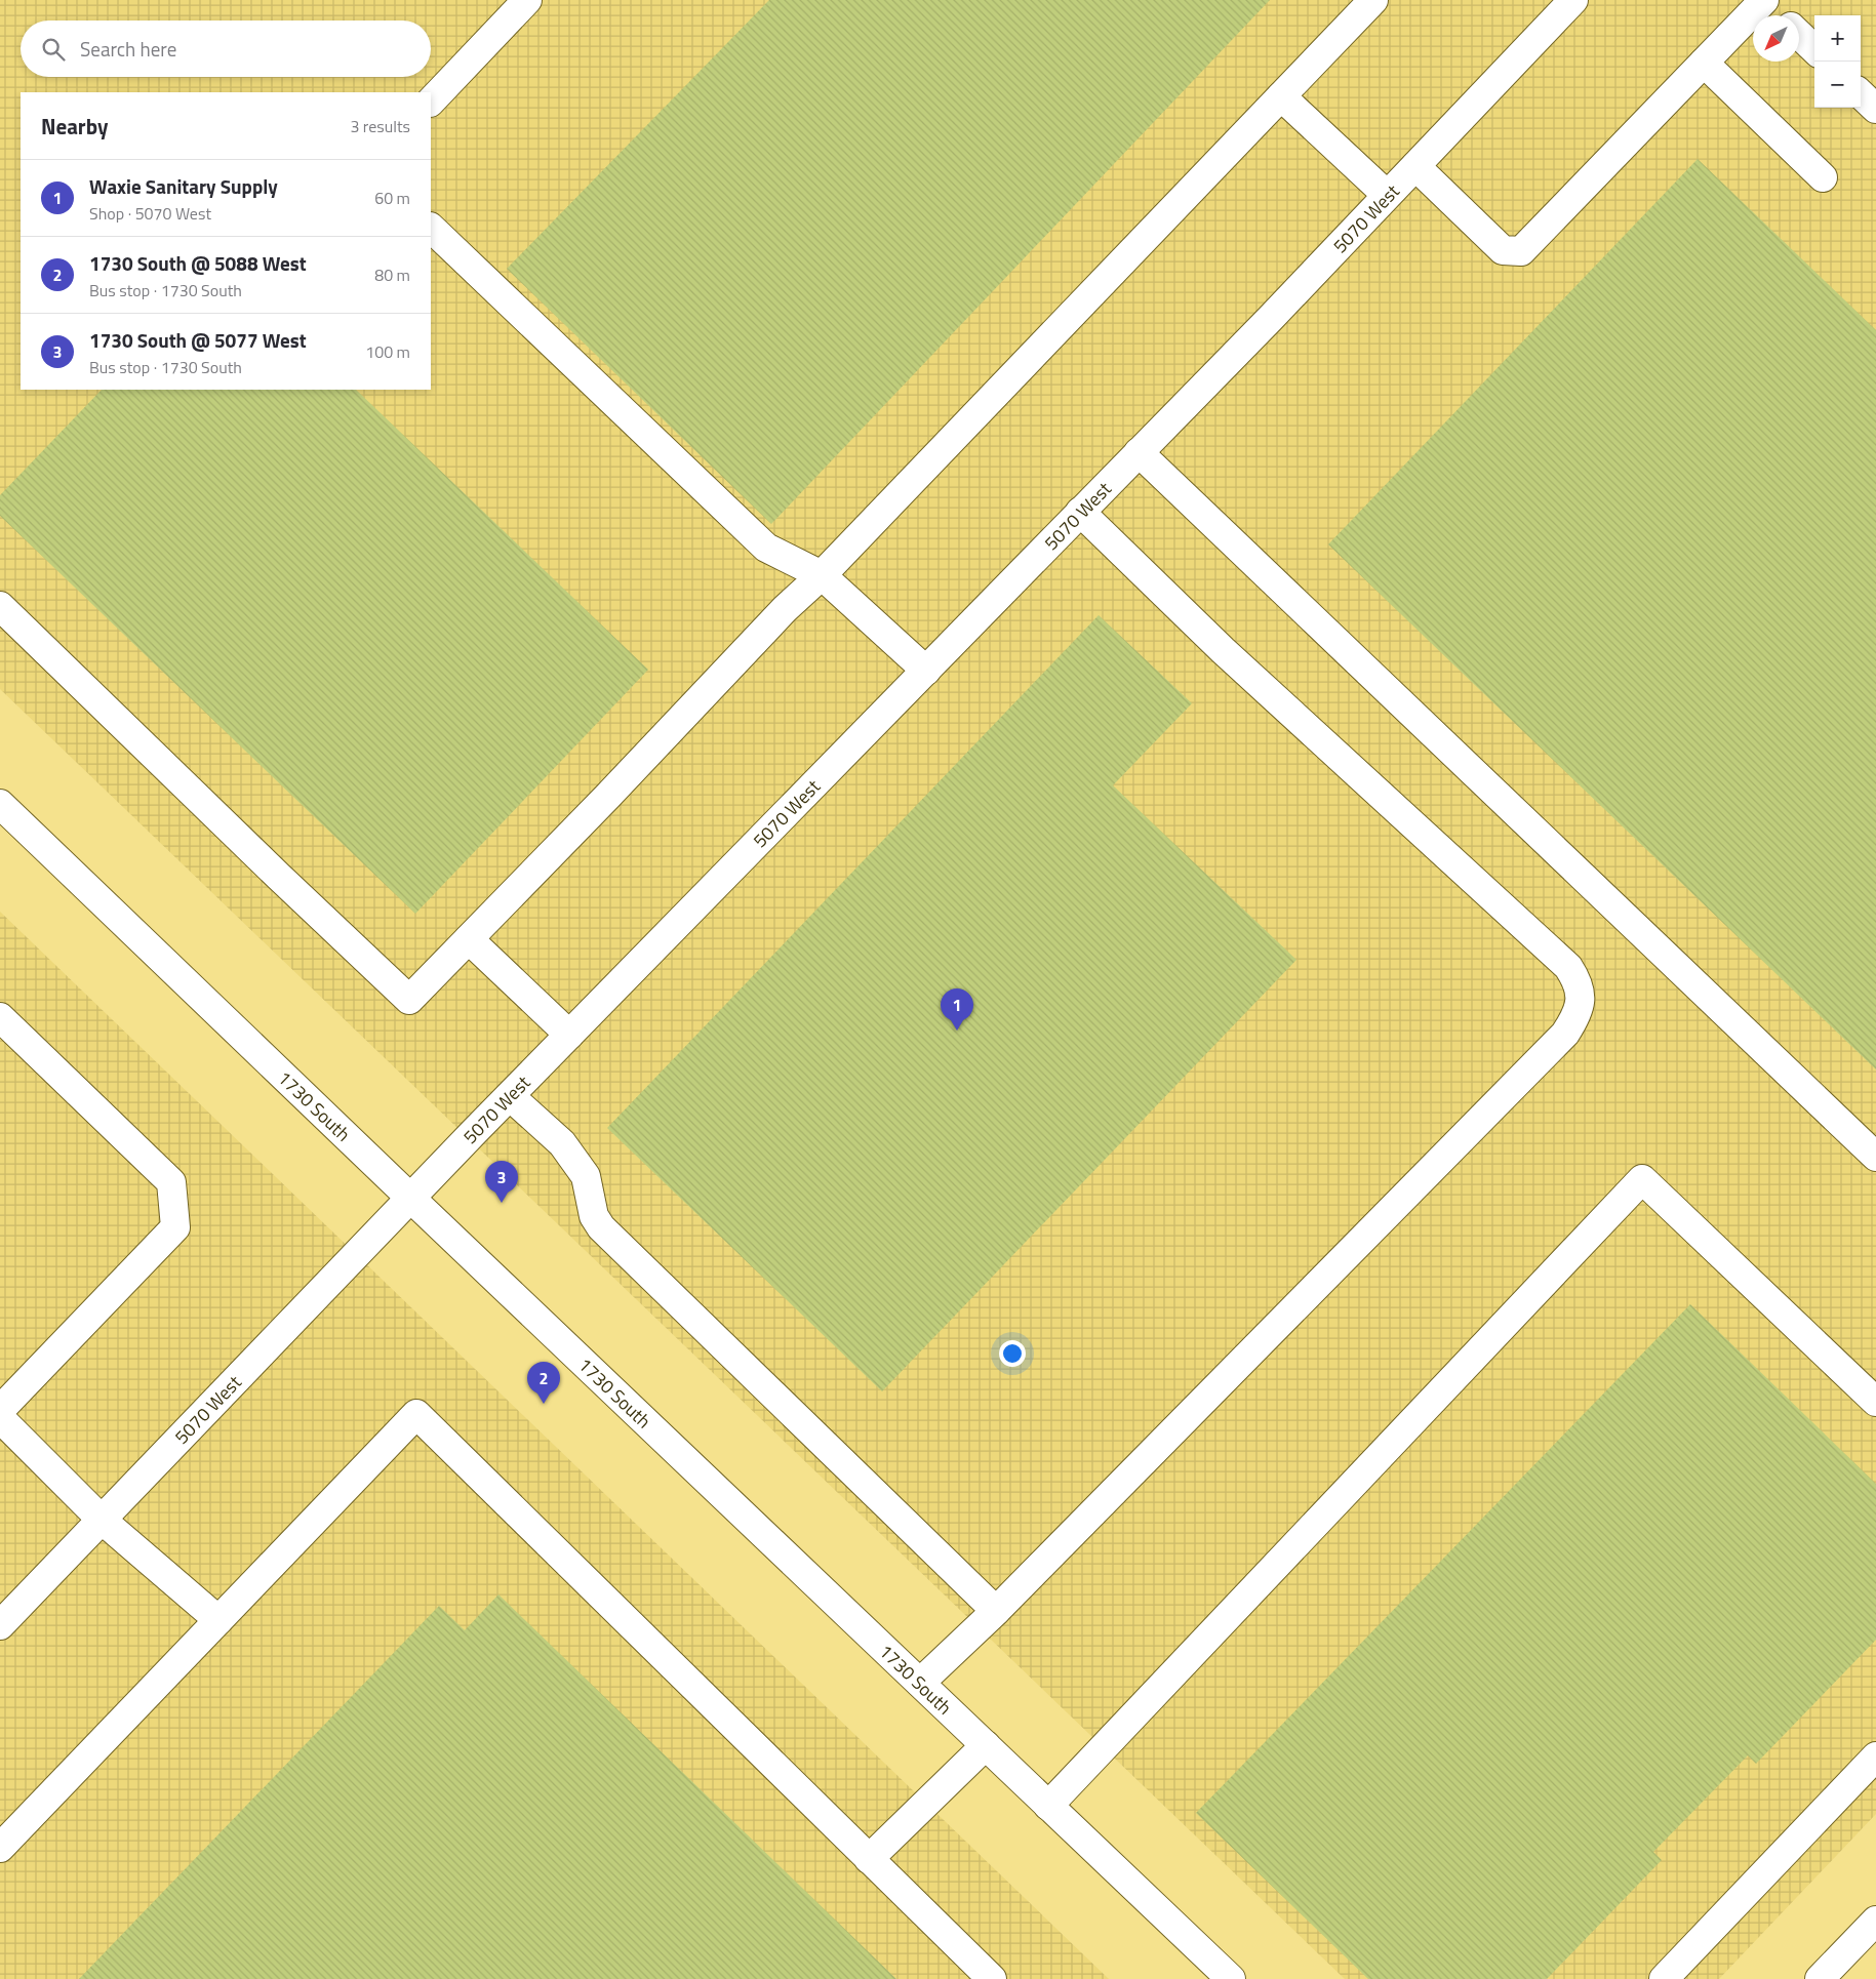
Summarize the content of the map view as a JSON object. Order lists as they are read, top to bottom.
{
  "streets": {
    "street": ["5070 West", "1730 South"]
  },
  "crossings": [
    ["5070 West", "1730 South"]
  ],
  "north": "bottom left",
  "page": {
    "map_buttons": ["+", "−"],
    "search": "Search here",
    "heading": ["Nearby", "3 results"],
    "list": [
      {
        "mark": "1",
        "name": "Waxie Sanitary Supply",
        "note": "Shop · 5070 West",
        "value": "60 m"
      },
      {
        "mark": "2",
        "name": "1730 South @ 5088 West",
        "note": "Bus stop · 1730 South",
        "value": "80 m"
      },
      {
        "mark": "3",
        "name": "1730 South @ 5077 West",
        "note": "Bus stop · 1730 South",
        "value": "100 m"
      }
    ],
    "pins": ["1", "3", "2"]
  }
}
